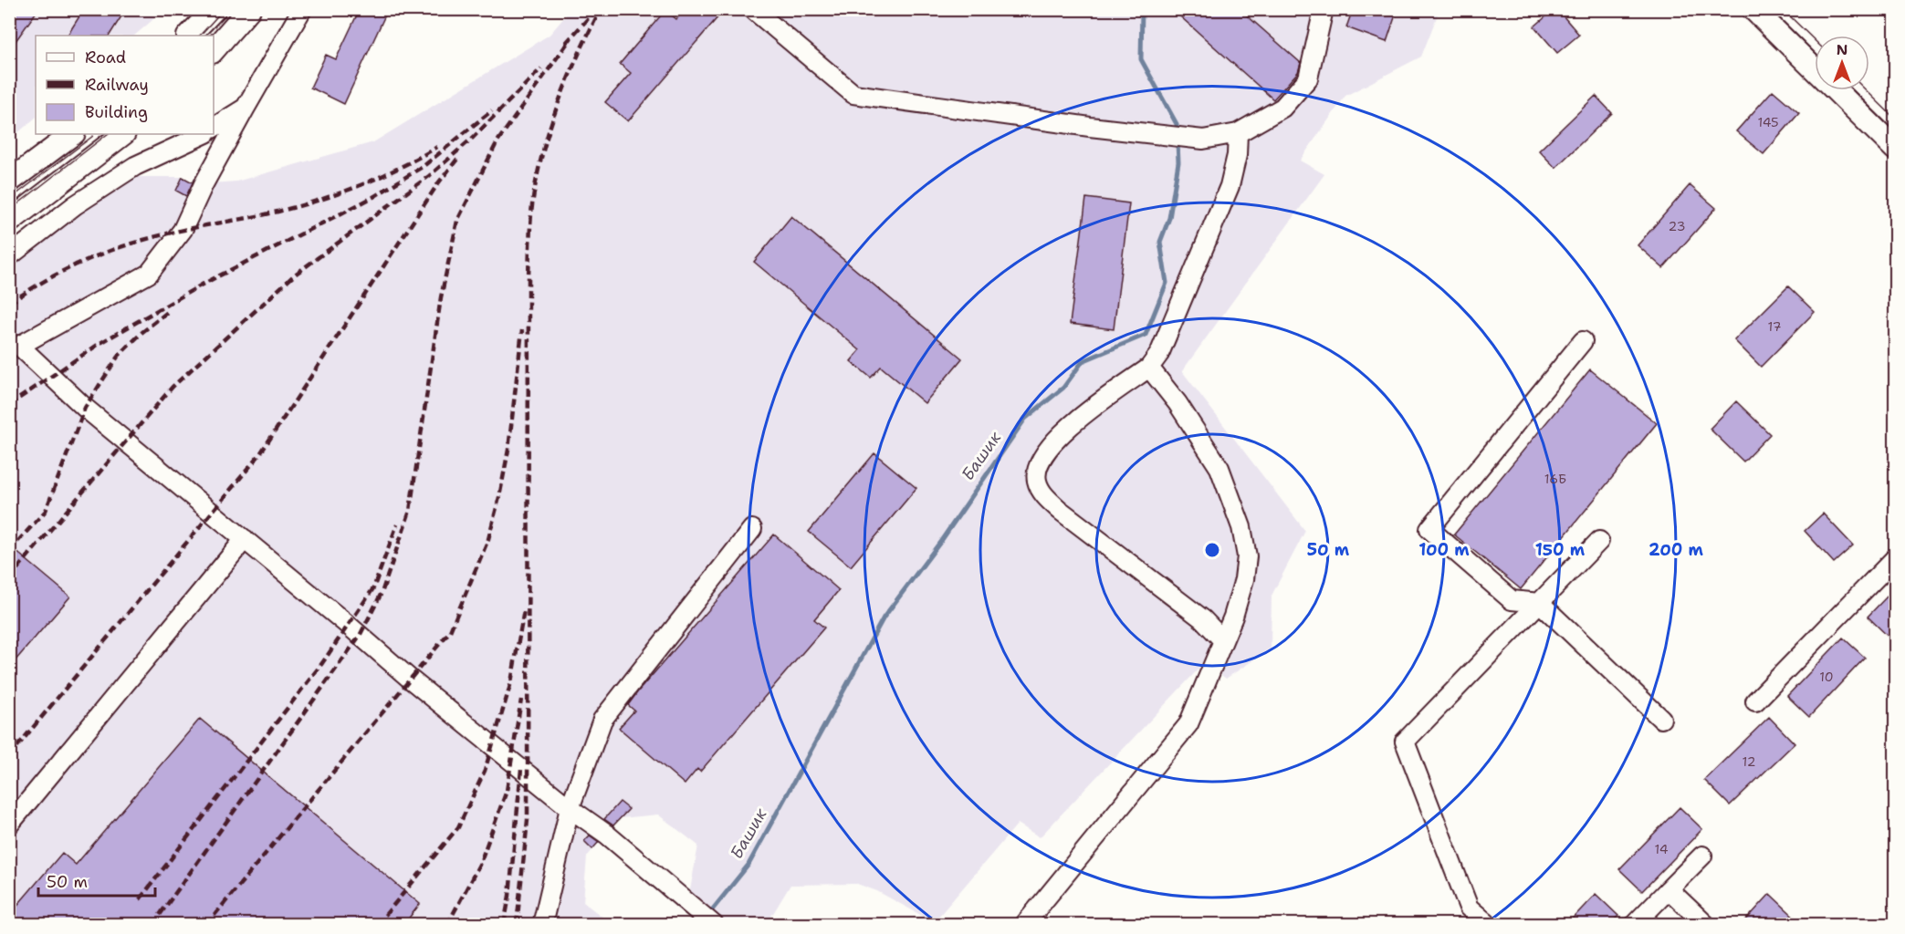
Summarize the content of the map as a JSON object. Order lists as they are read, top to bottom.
{
  "water": ["Башик"],
  "house_numbers": [
    "145",
    "23",
    "17",
    "16Б",
    "10",
    "12",
    "14"
  ],
  "legend": ["Road", "Railway", "Building"],
  "scale_bar": "50 m",
  "north": "top",
  "rings": [
    "50 m",
    "100 m",
    "150 m",
    "200 m"
  ]
}
